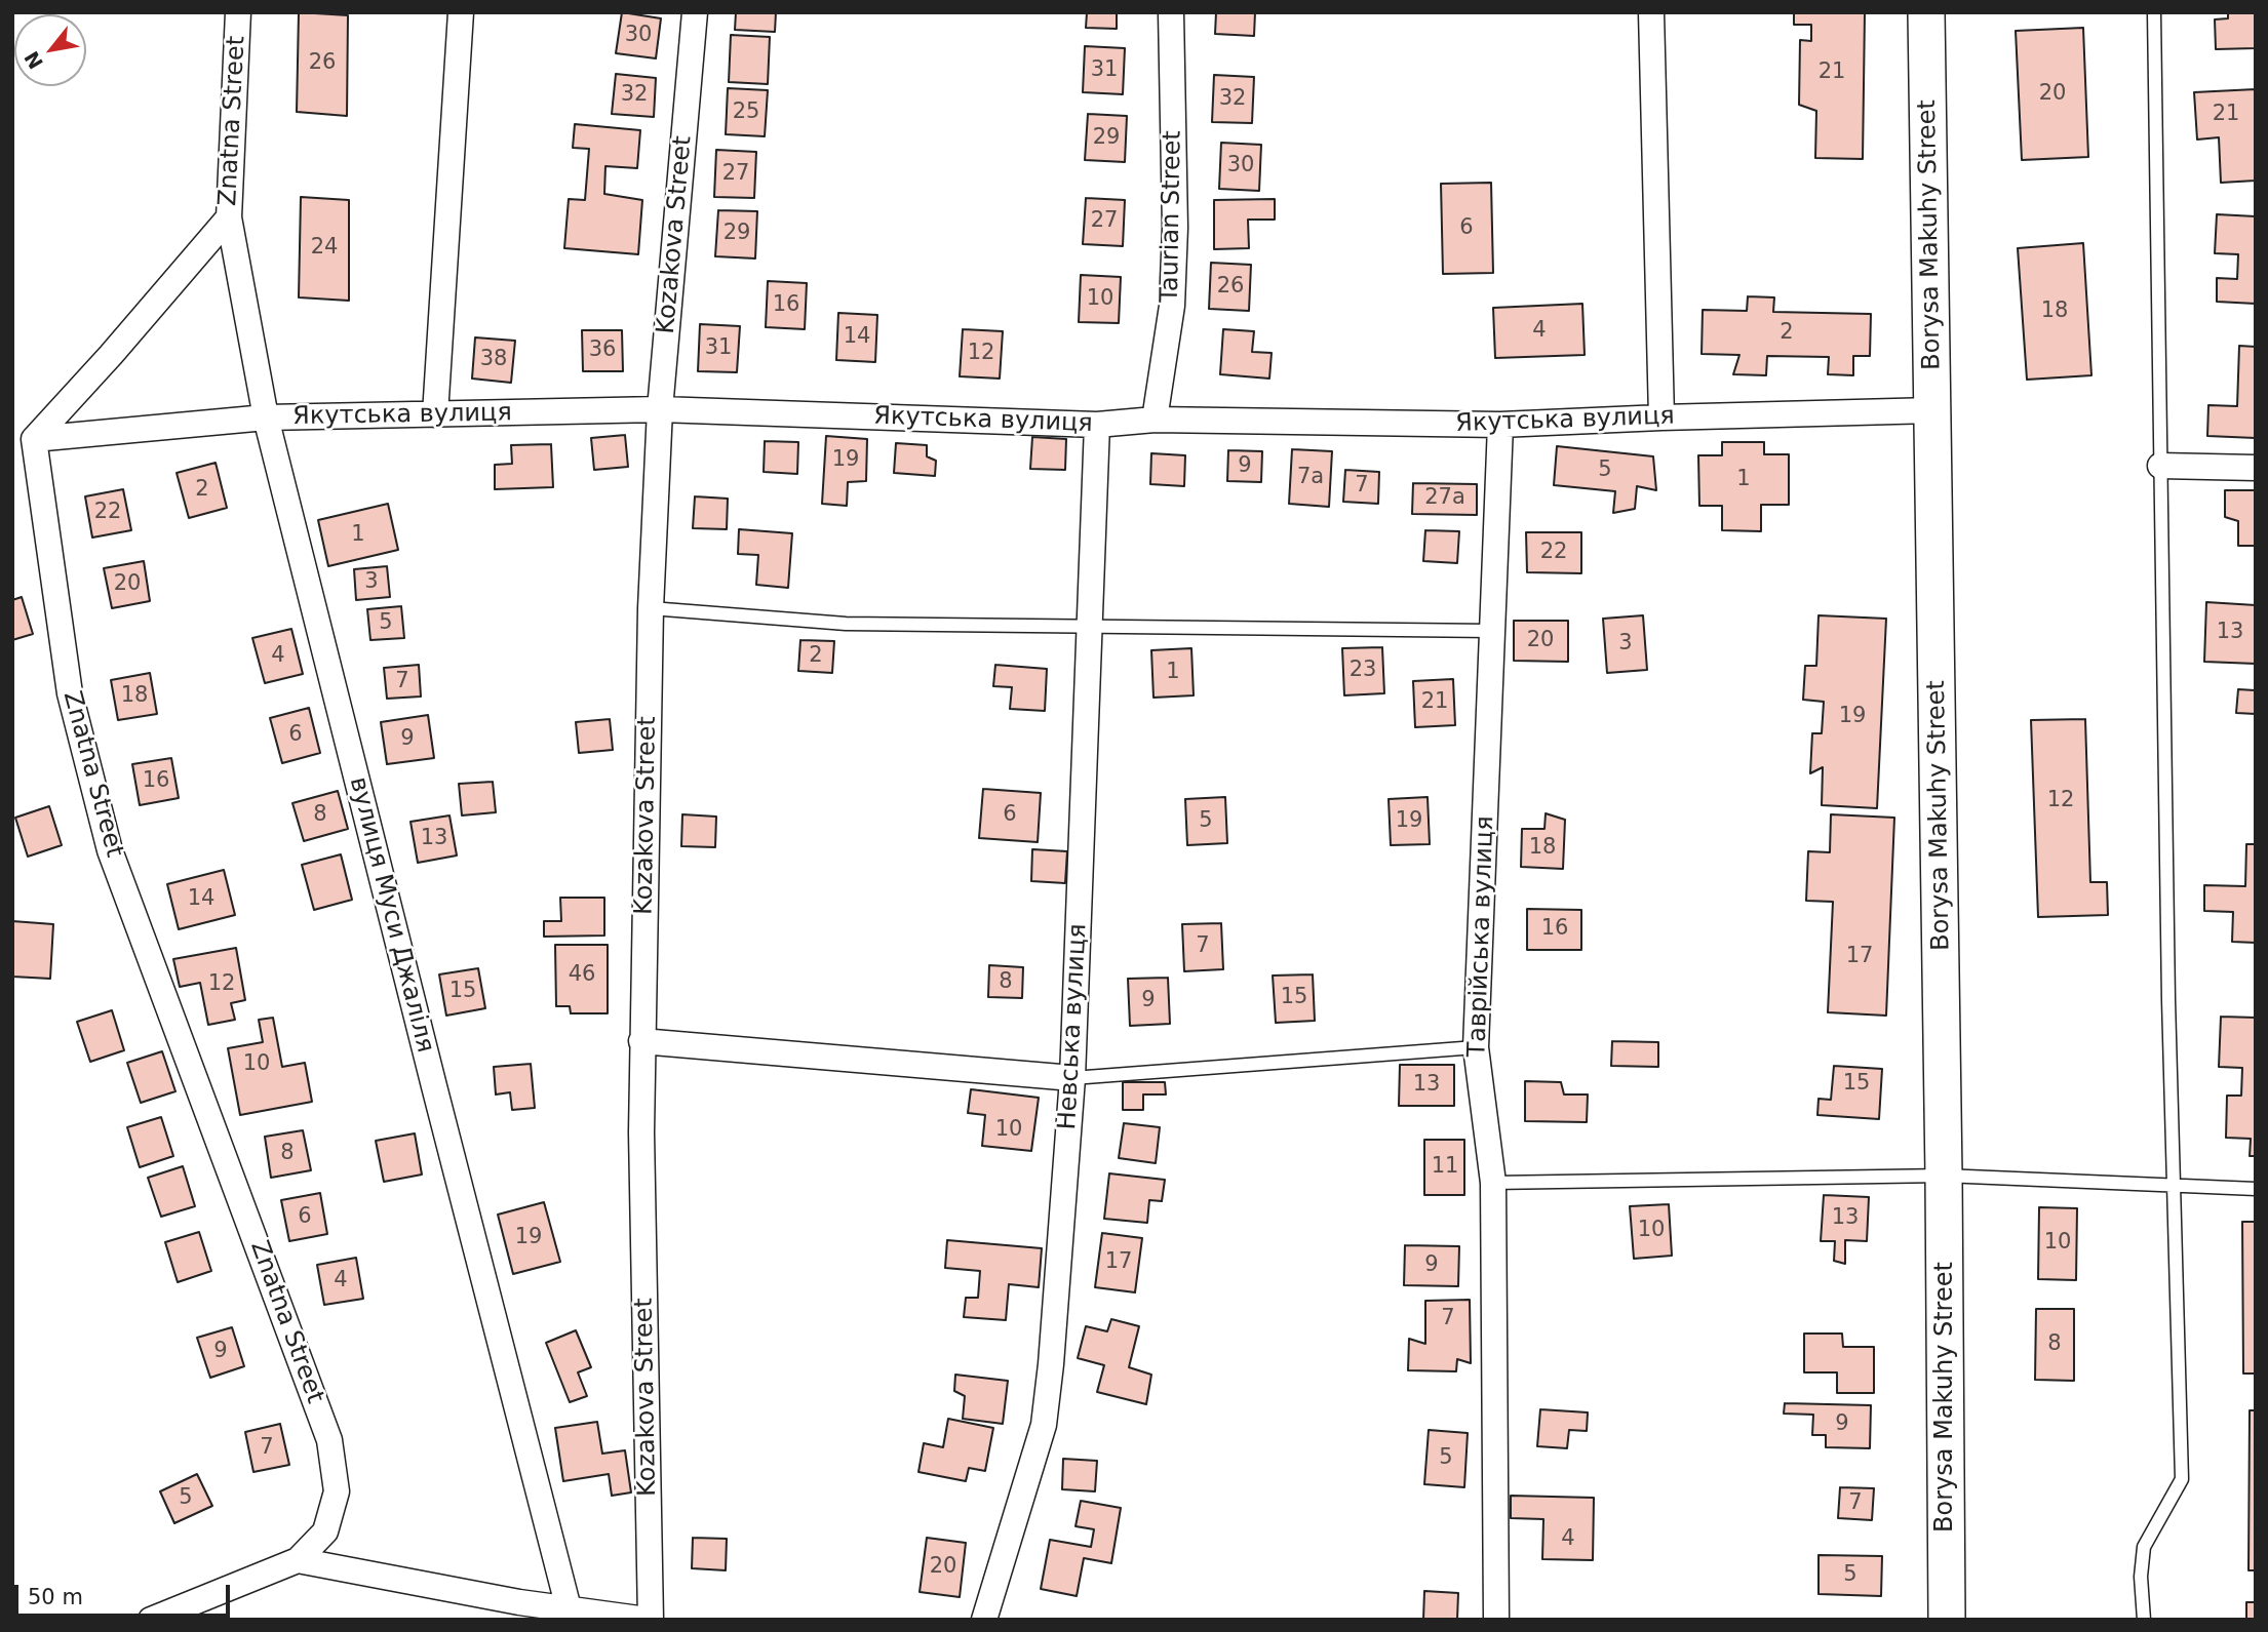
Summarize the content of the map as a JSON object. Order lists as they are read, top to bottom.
{
  "streets": {
    "main road": ["Borysa Makuhy Street"],
    "street": [
      "Znatna Street",
      "Taurian Street",
      "Kozakova Street",
      "Якутська вулиця",
      "вулиця Муси Джаліля",
      "Таврійська вулиця",
      "Невська вулиця"
    ]
  },
  "crossings": [
    ["Znatna Street", "Якутська вулиця"],
    ["Znatna Street", "вулиця Муси Джаліля"],
    ["Taurian Street", "Якутська вулиця"],
    ["Kozakova Street", "Якутська вулиця"],
    ["Borysa Makuhy Street", "Якутська вулиця"],
    ["Якутська вулиця", "вулиця Муси Джаліля"],
    ["Якутська вулиця", "Таврійська вулиця"],
    ["Якутська вулиця", "Невська вулиця"]
  ],
  "house_numbers": [
    "30",
    "26",
    "31",
    "21",
    "20",
    "32",
    "32",
    "25",
    "21",
    "29",
    "30",
    "27",
    "27",
    "6",
    "29",
    "24",
    "26",
    "10",
    "16",
    "18",
    "4",
    "2",
    "14",
    "31",
    "36",
    "12",
    "38",
    "19",
    "9",
    "5",
    "7а",
    "1",
    "7",
    "2",
    "27а",
    "22",
    "1",
    "22",
    "3",
    "20",
    "5",
    "13",
    "20",
    "3",
    "4",
    "2",
    "23",
    "1",
    "7",
    "18",
    "21",
    "19",
    "6",
    "9",
    "16",
    "12",
    "8",
    "6",
    "5",
    "19",
    "13",
    "18",
    "14",
    "16",
    "7",
    "17",
    "46",
    "8",
    "12",
    "15",
    "15",
    "9",
    "10",
    "15",
    "13",
    "10",
    "8",
    "11",
    "6",
    "13",
    "10",
    "19",
    "10",
    "17",
    "9",
    "4",
    "7",
    "8",
    "9",
    "9",
    "7",
    "5",
    "5",
    "7",
    "4",
    "20",
    "5"
  ],
  "scale_bar": "50 m",
  "north": "bottom left"
}
